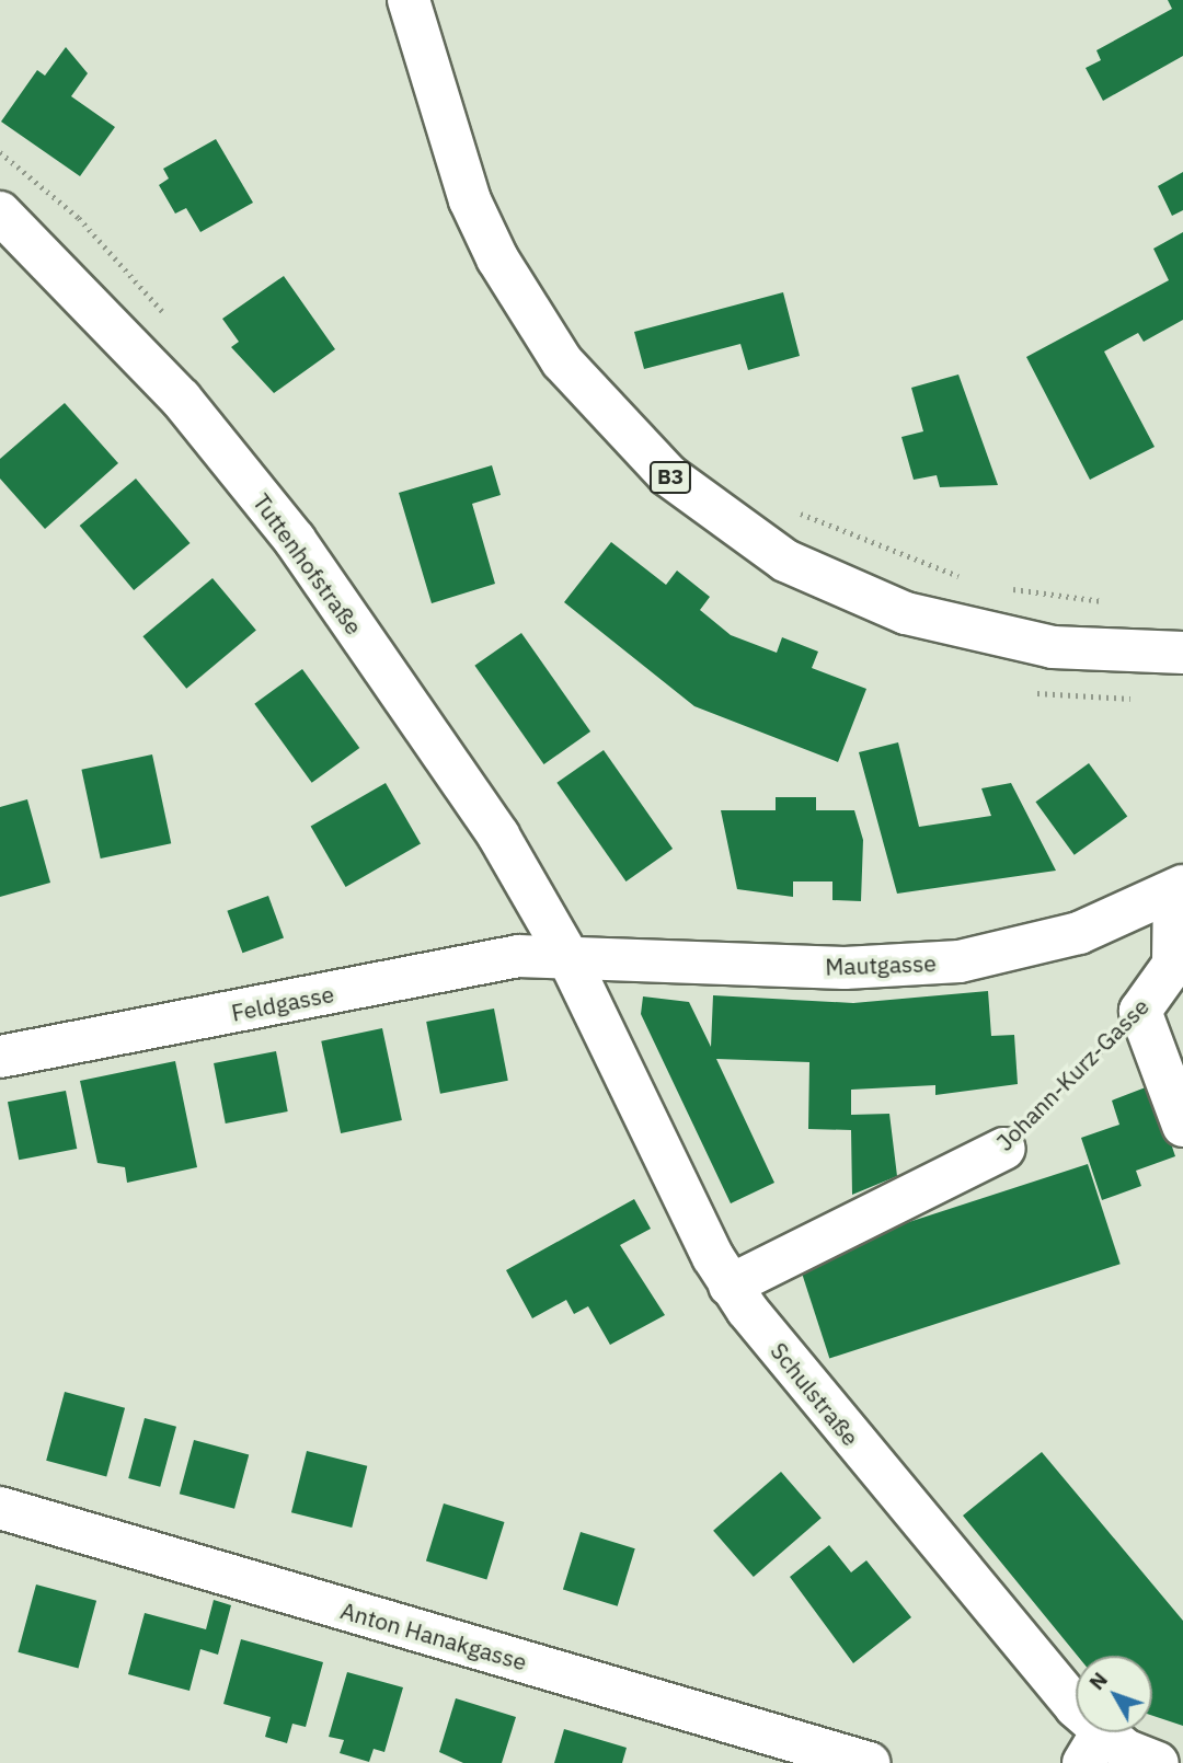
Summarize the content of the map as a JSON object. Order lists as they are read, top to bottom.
{
  "streets": {
    "street": [
      "B3",
      "Tuttenhofstraße",
      "Mautgasse",
      "Feldgasse",
      "Johann-Kurz-Gasse",
      "Schulstraße",
      "Anton Hanakgasse"
    ]
  },
  "crossings": [
    ["Tuttenhofstraße", "Mautgasse"],
    ["Tuttenhofstraße", "Feldgasse"],
    ["Tuttenhofstraße", "Schulstraße"],
    ["Mautgasse", "Feldgasse"],
    ["Mautgasse", "Johann-Kurz-Gasse"],
    ["Mautgasse", "Schulstraße"],
    ["Feldgasse", "Schulstraße"],
    ["Johann-Kurz-Gasse", "Schulstraße"]
  ],
  "north": "top left"
}
